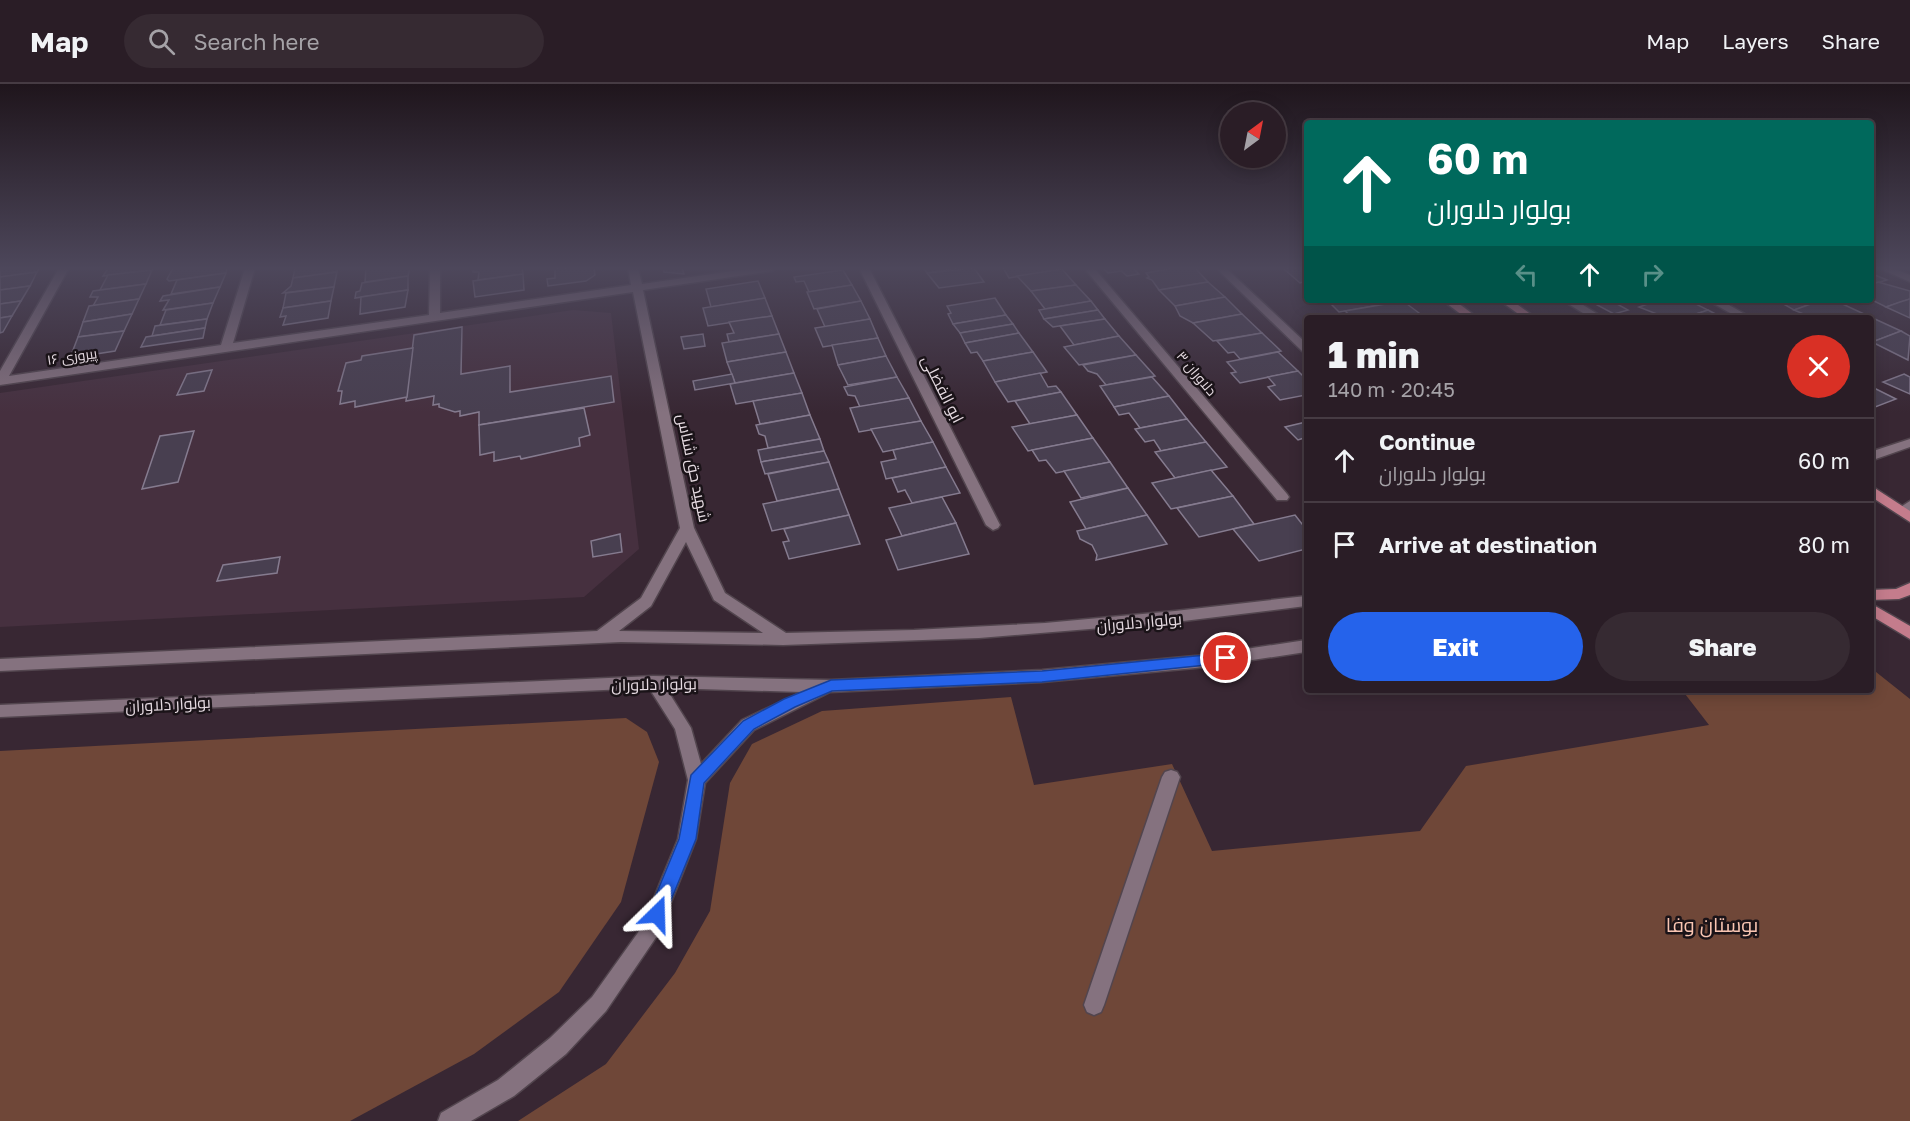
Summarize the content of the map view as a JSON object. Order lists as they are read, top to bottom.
{
  "streets": {
    "street": [
      "پیروزی ۱۶",
      "دلاوران ۳",
      "ابو الفضلی",
      "شهید حق شناس",
      "بولوار دلاوران"
    ]
  },
  "crossings": [
    ["شهید حق شناس", "بولوار دلاوران"]
  ],
  "parks": ["بوستان وفا"],
  "north": "top right",
  "page": {
    "header": "Map",
    "search": "Search here",
    "nav": ["Map", "Layers", "Share"],
    "turn": ["60 m", "بولوار دلاوران"],
    "heading": ["1 min", "140 m · 20:45"],
    "list": [
      {
        "name": "Continue",
        "note": "بولوار دلاوران",
        "value": "60 m"
      },
      {
        "name": "Arrive at destination",
        "value": "80 m"
      }
    ],
    "buttons": ["Exit", "Share"]
  }
}
